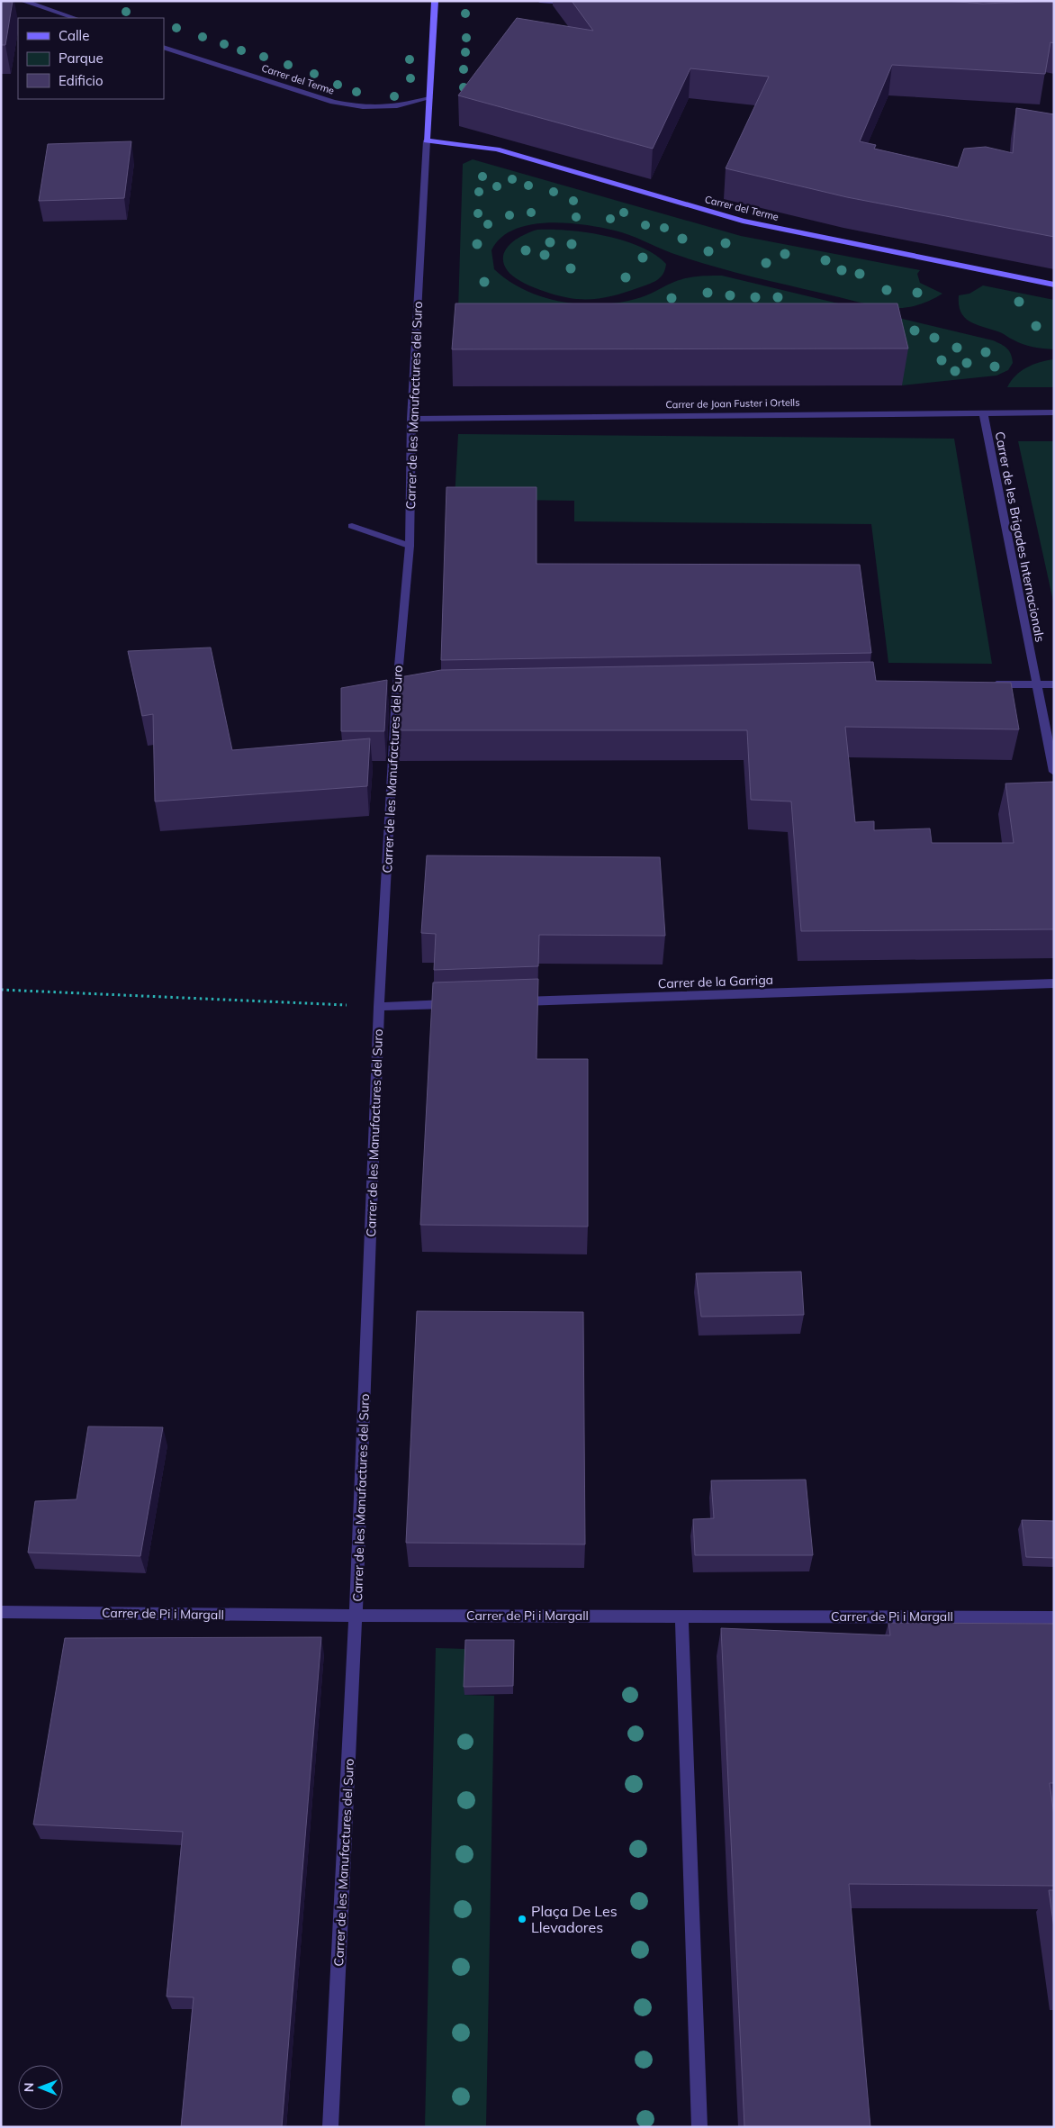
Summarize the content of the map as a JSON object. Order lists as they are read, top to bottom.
{
  "streets": {
    "street": [
      "Carrer del Terme",
      "Carrer de Joan Fuster i Ortells",
      "Carrer de les Manufactures del Suro",
      "Carrer de les Brigades Internacionals",
      "Carrer de la Garriga",
      "Carrer de Pi i Margall"
    ]
  },
  "crossings": [
    ["Carrer del Terme", "Carrer de les Manufactures del Suro"],
    ["Carrer de Joan Fuster i Ortells", "Carrer de les Manufactures del Suro"],
    ["Carrer de Joan Fuster i Ortells", "Carrer de les Brigades Internacionals"],
    ["Carrer de les Manufactures del Suro", "Carrer de Pi i Margall"]
  ],
  "places": ["Plaça De Les Llevadores"],
  "legend": ["Calle", "Parque", "Edificio"],
  "north": "left"
}
